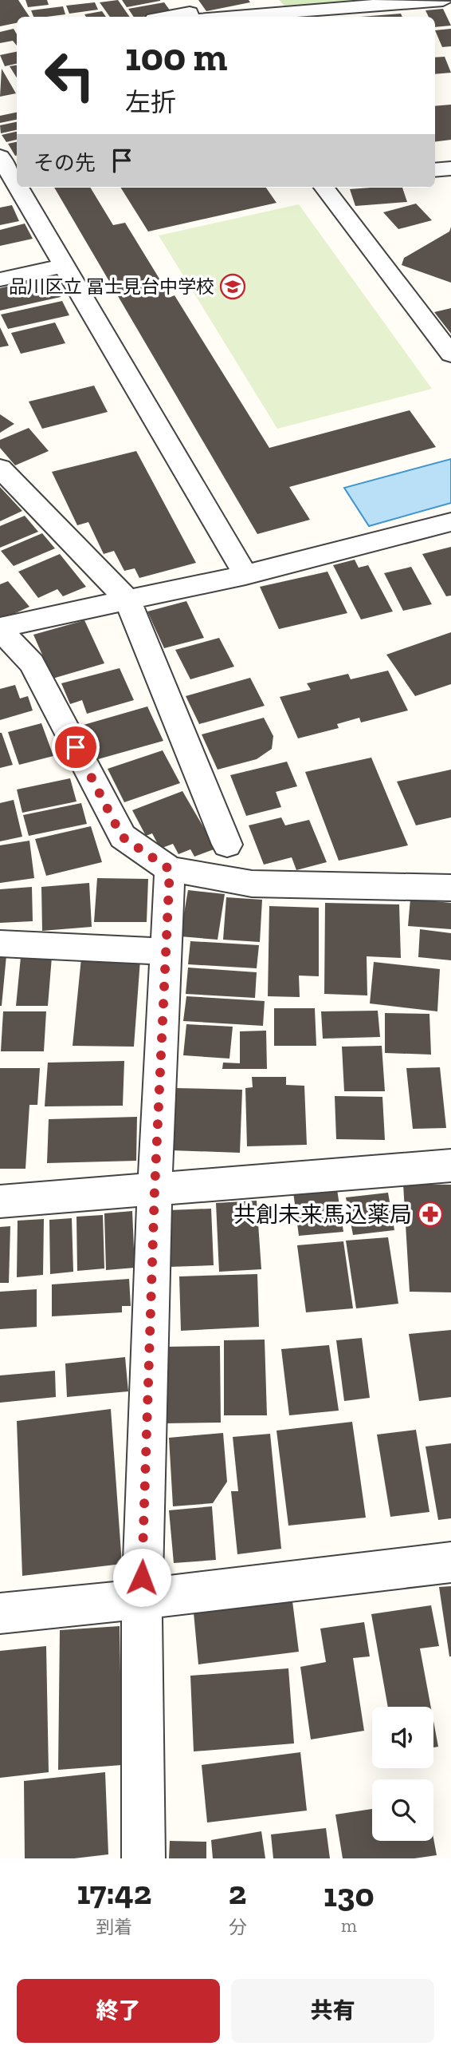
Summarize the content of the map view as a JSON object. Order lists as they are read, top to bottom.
{
  "places": {
    "school or university": ["品川区立 冨士見台中学校"],
    "pharmacy": ["共創未来馬込薬局"]
  },
  "page": {
    "turn": ["100 m", "左折"],
    "then": "その先",
    "eta": [
      "17:42",
      "到着",
      "2",
      "分",
      "130",
      "m"
    ],
    "buttons": ["終了", "共有"]
  }
}
